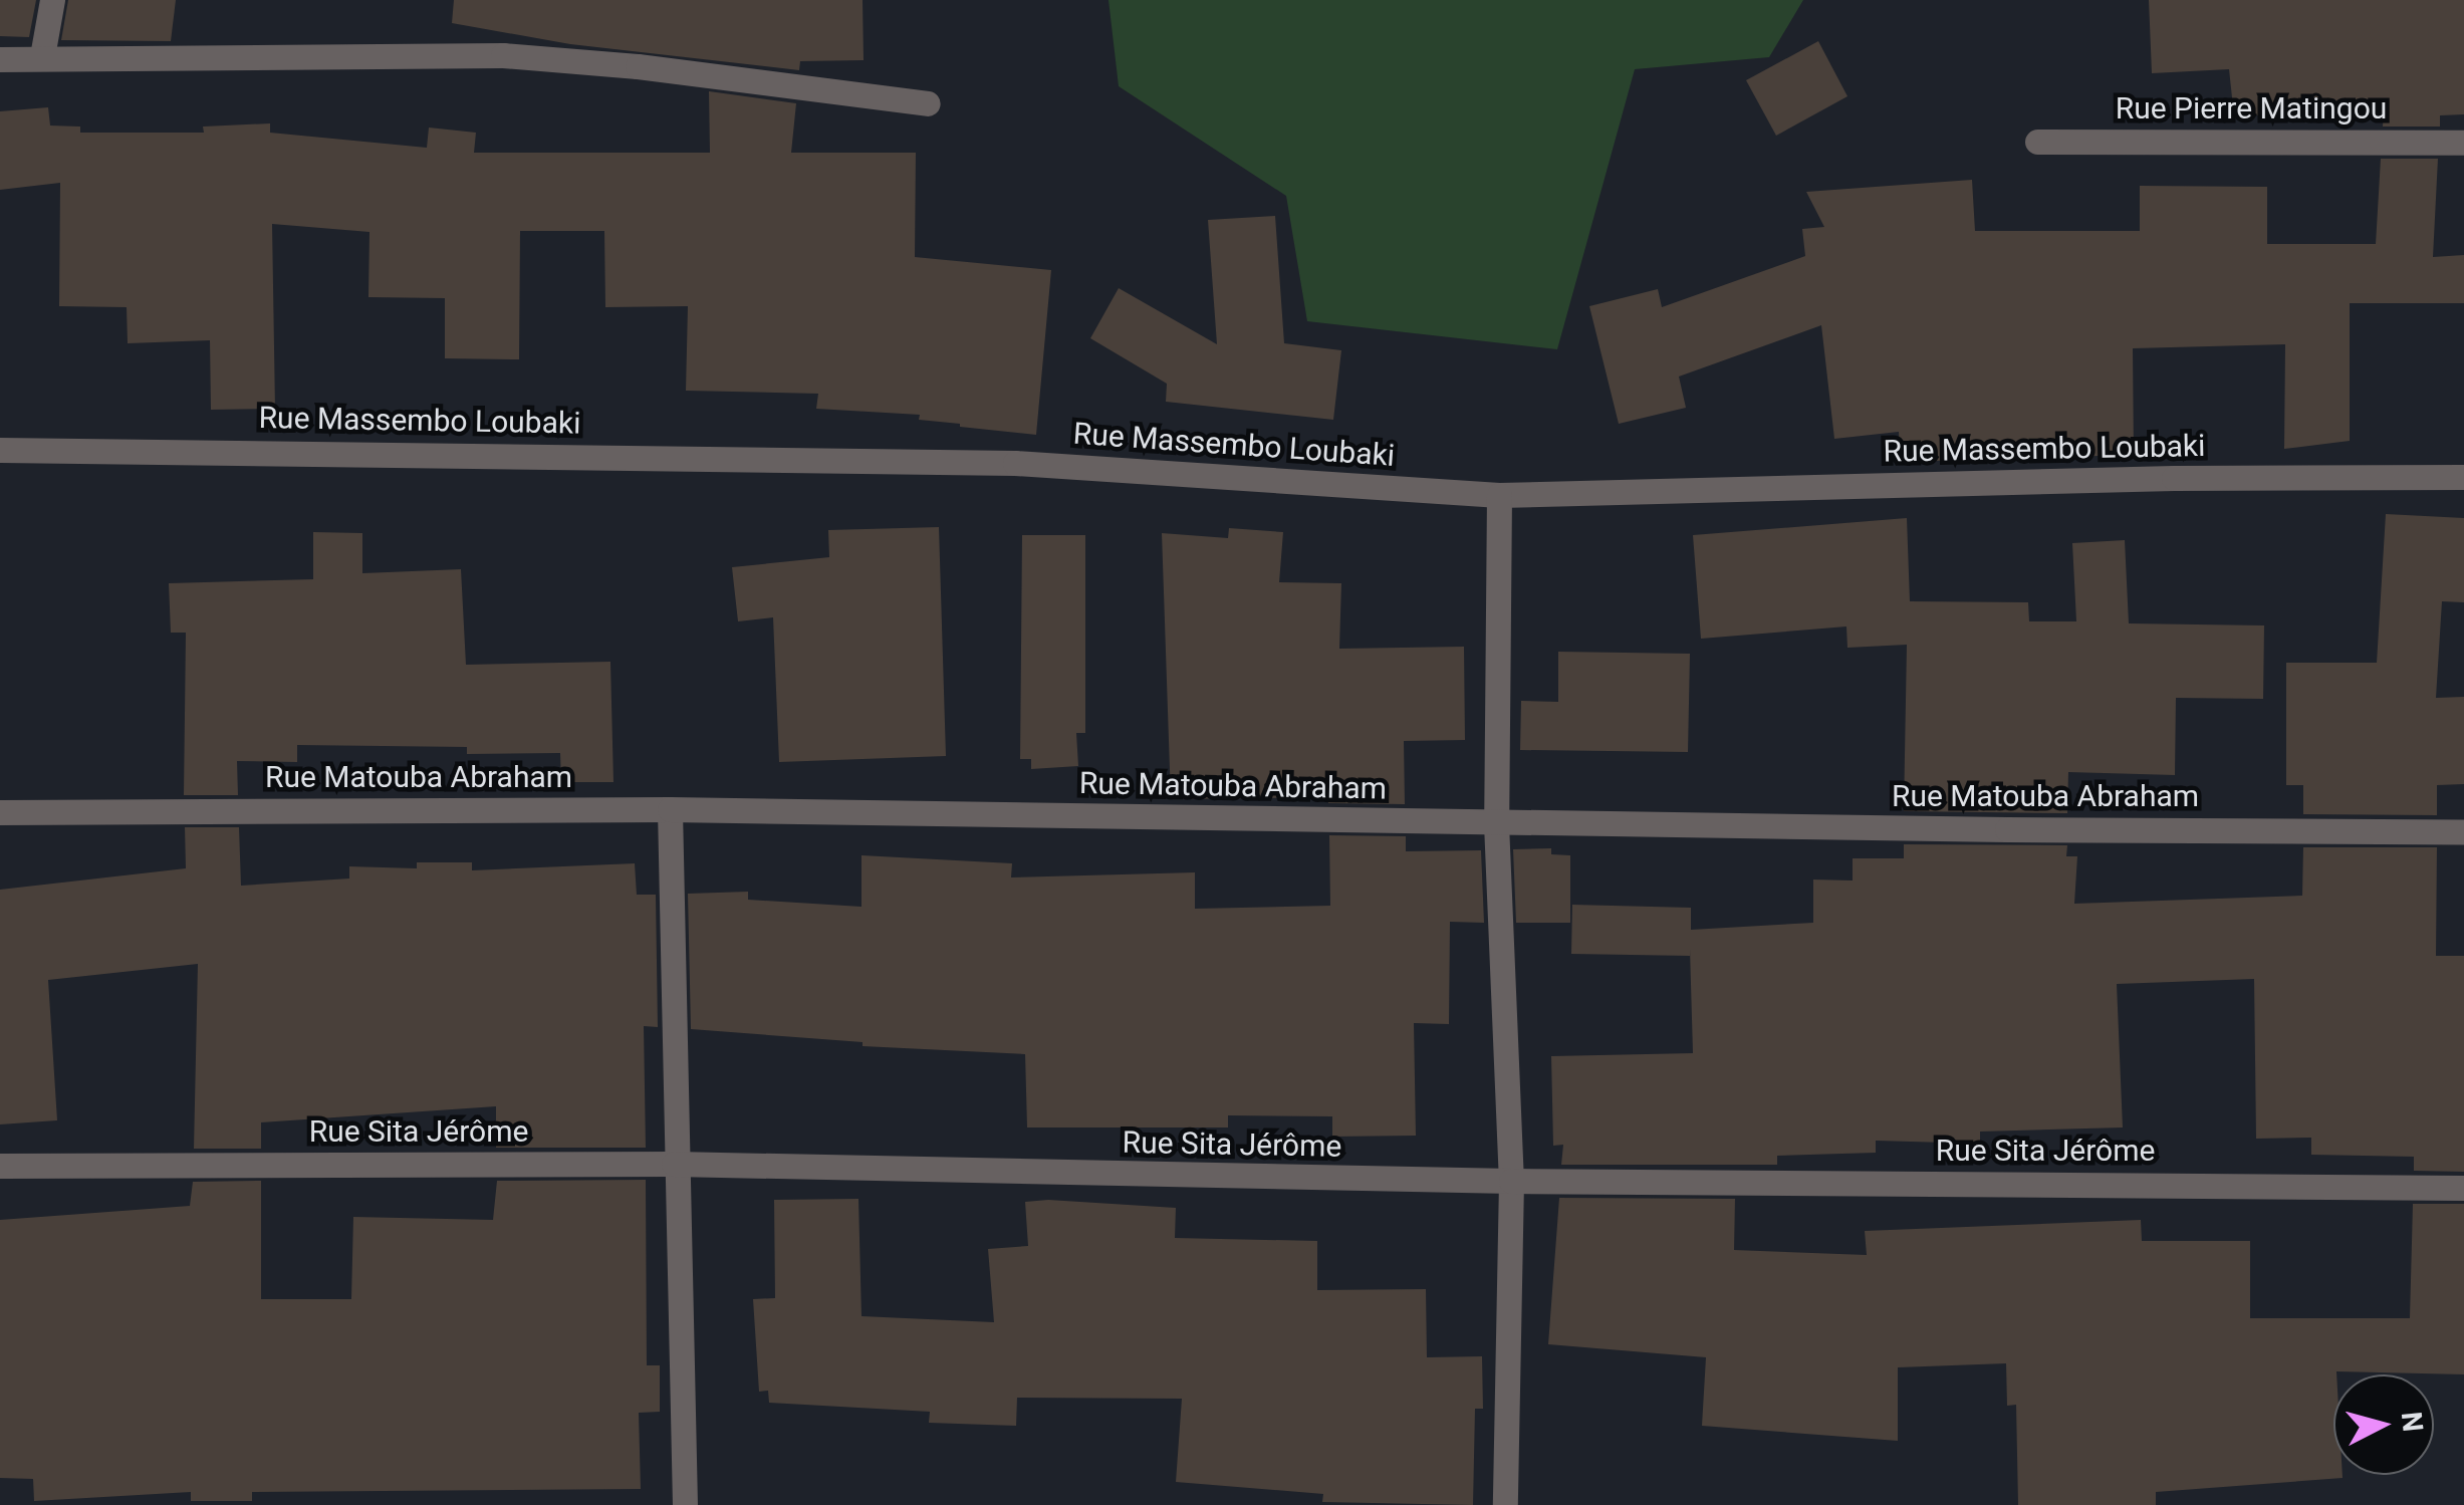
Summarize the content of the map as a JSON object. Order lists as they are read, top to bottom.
{
  "streets": {
    "street": [
      "Rue Pierre Matingou",
      "Rue Massembo Loubaki",
      "Rue Matouba Abraham",
      "Rue Sita Jérôme"
    ]
  },
  "north": "right"
}
